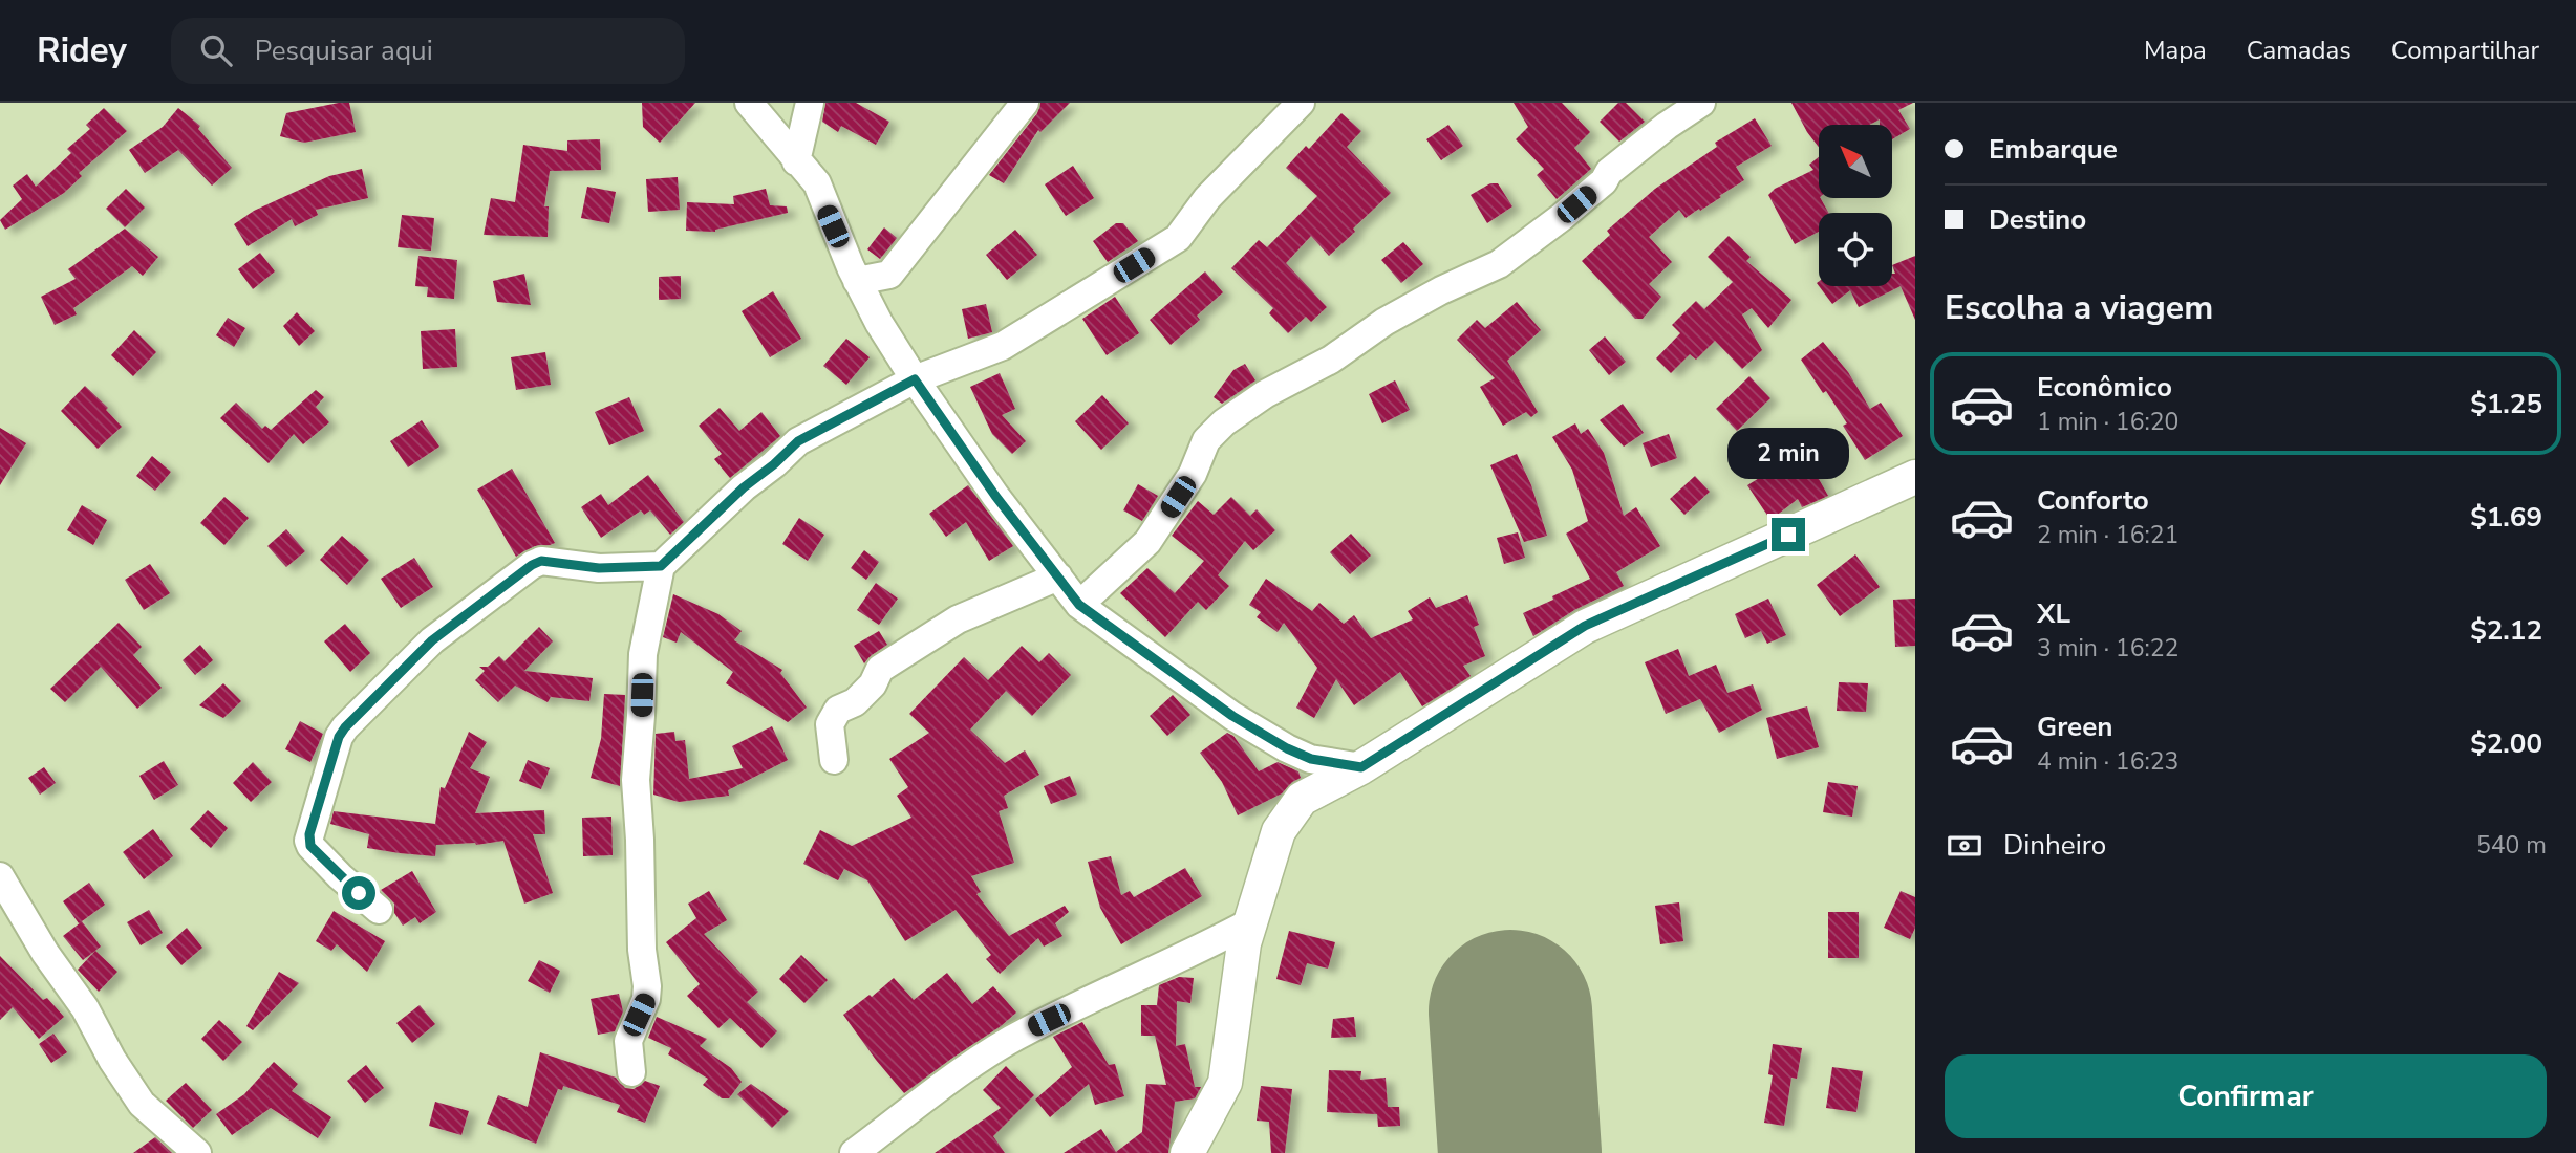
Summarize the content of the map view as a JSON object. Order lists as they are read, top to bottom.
{
  "north": "top left",
  "page": {
    "header": "Ridey",
    "search": "Pesquisar aqui",
    "nav": ["Mapa", "Camadas", "Compartilhar"],
    "banner": ["Embarque", "Destino"],
    "heading": "Escolha a viagem",
    "list": [
      {
        "name": "Econômico",
        "note": "1 min · 16:20",
        "value": "$1.25"
      },
      {
        "name": "Conforto",
        "note": "2 min · 16:21",
        "value": "$1.69"
      },
      {
        "name": "XL",
        "note": "3 min · 16:22",
        "value": "$2.12"
      },
      {
        "name": "Green",
        "note": "4 min · 16:23",
        "value": "$2.00"
      }
    ],
    "bubble": "2 min",
    "pay": ["Dinheiro", "540 m"],
    "buttons": "Confirmar"
  }
}
